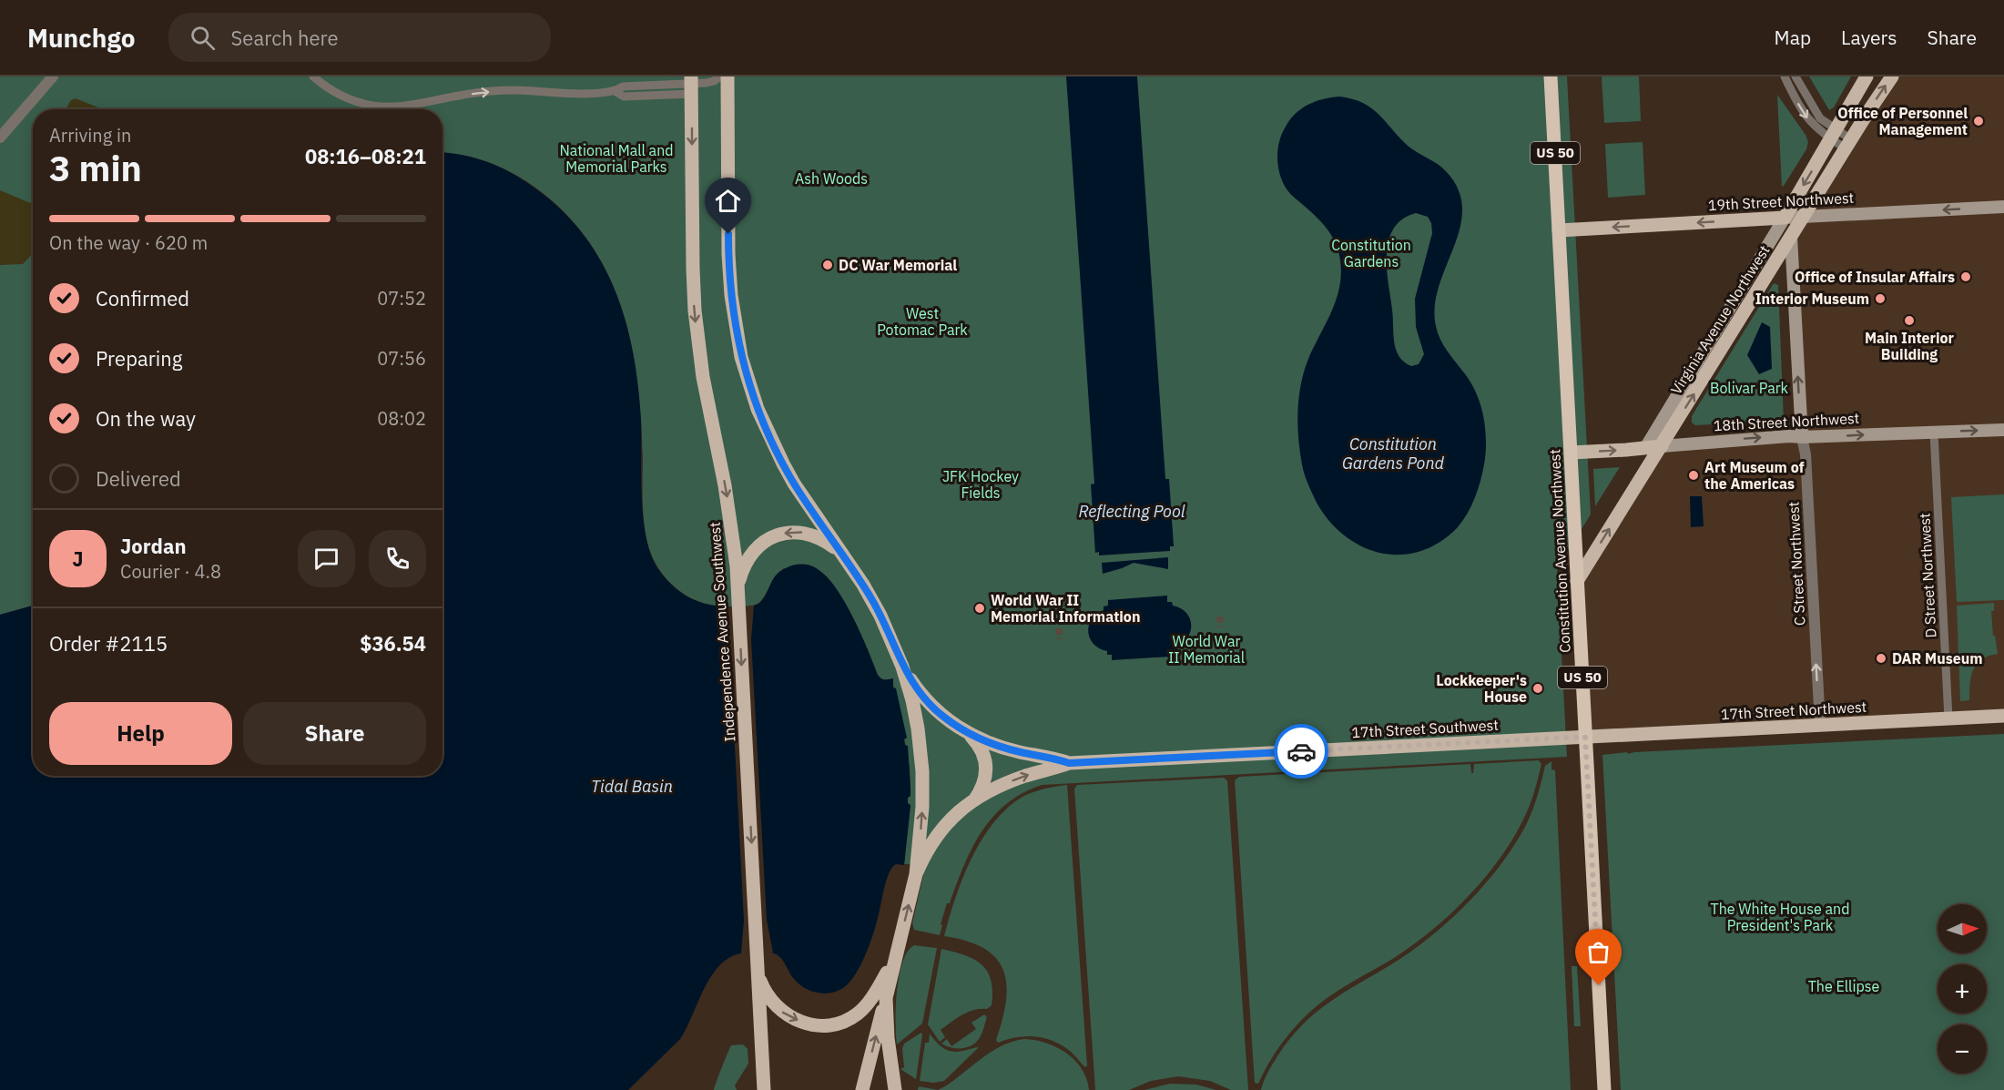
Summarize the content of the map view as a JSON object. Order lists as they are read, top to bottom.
{
  "streets": {
    "highway": ["US 50", "Constitution Avenue Northwest"],
    "main road": [
      "19th Street Northwest",
      "Virginia Avenue Northwest",
      "18th Street Northwest",
      "C Street Northwest",
      "Independence Avenue Southwest",
      "17th Street Northwest",
      "17th Street Southwest"
    ],
    "street": ["D Street Northwest"]
  },
  "crossings": [
    ["19th Street Northwest", "Virginia Avenue Northwest"],
    ["19th Street Northwest", "Constitution Avenue Northwest"],
    ["Virginia Avenue Northwest", "18th Street Northwest"],
    ["Virginia Avenue Northwest", "Constitution Avenue Northwest"],
    ["Virginia Avenue Northwest", "C Street Northwest"],
    ["18th Street Northwest", "Constitution Avenue Northwest"],
    ["18th Street Northwest", "C Street Northwest"],
    ["18th Street Northwest", "D Street Northwest"],
    ["Constitution Avenue Northwest", "17th Street Northwest"],
    ["Constitution Avenue Northwest", "17th Street Southwest"],
    ["C Street Northwest", "17th Street Northwest"],
    ["D Street Northwest", "17th Street Northwest"],
    ["17th Street Northwest", "17th Street Southwest"]
  ],
  "one_way": ["19th Street Northwest", "18th Street Northwest", "C Street Northwest"],
  "water": ["Constitution Gardens Pond", "Reflecting Pool", "Tidal Basin"],
  "parks": [
    "National Mall and Memorial Parks",
    "Ash Woods",
    "Constitution Gardens",
    "West Potomac Park",
    "Bolivar Park",
    "JFK Hockey Fields",
    "World War II Memorial",
    "The White House and President's Park",
    "The Ellipse"
  ],
  "places": [
    "Office of Personnel Management",
    "DC War Memorial",
    "Office of Insular Affairs",
    "Interior Museum",
    "Main Interior Building",
    "Art Museum of the Americas",
    "World War II Memorial Information",
    "DAR Museum",
    "Lockkeeper's House"
  ],
  "north": "right",
  "page": {
    "header": "Munchgo",
    "search": "Search here",
    "nav": ["Map", "Layers", "Share"],
    "heading": ["3 min", "Arriving in", "08:16–08:21"],
    "panel": [
      "Jordan",
      "Courier · 4.8",
      "Order #2115",
      "$36.54"
    ],
    "bar": "On the way · 620 m",
    "list": [
      ["Confirmed", "07:52"],
      ["Preparing", "07:56"],
      ["On the way", "08:02"],
      "Delivered"
    ],
    "round": "J",
    "buttons": ["Help", "Share"],
    "map_buttons": ["+", "−"]
  }
}
